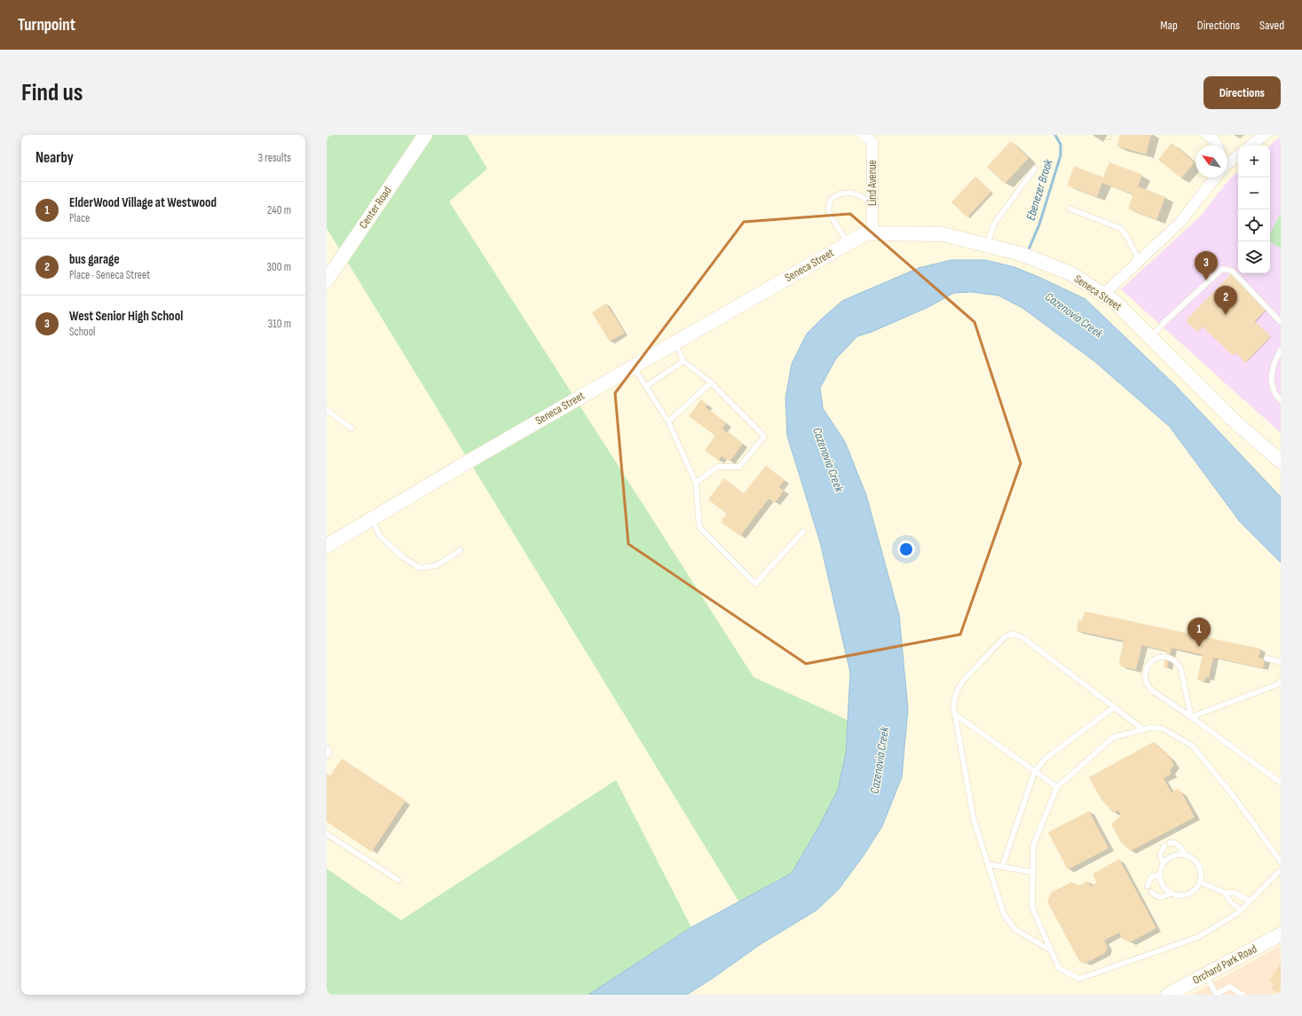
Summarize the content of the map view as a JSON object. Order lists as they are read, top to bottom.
{
  "streets": {
    "street": [
      "Lind Avenue",
      "Center Road",
      "Seneca Street",
      "Orchard Park Road"
    ]
  },
  "crossings": [
    ["Lind Avenue", "Seneca Street"]
  ],
  "water": ["Ebenezer Brook", "Cazenovia Creek"],
  "north": "top left",
  "page": {
    "header": "Turnpoint",
    "nav": ["Map", "Directions", "Saved"],
    "buttons": "Directions",
    "title": "Find us",
    "heading": ["Nearby", "3 results"],
    "map_buttons": ["+", "−"],
    "list": [
      {
        "mark": "1",
        "name": "ElderWood Village at Westwood",
        "note": "Place",
        "value": "240 m"
      },
      {
        "mark": "2",
        "name": "bus garage",
        "note": "Place · Seneca Street",
        "value": "300 m"
      },
      {
        "mark": "3",
        "name": "West Senior High School",
        "note": "School",
        "value": "310 m"
      }
    ],
    "pins": ["3", "2", "1"]
  }
}
